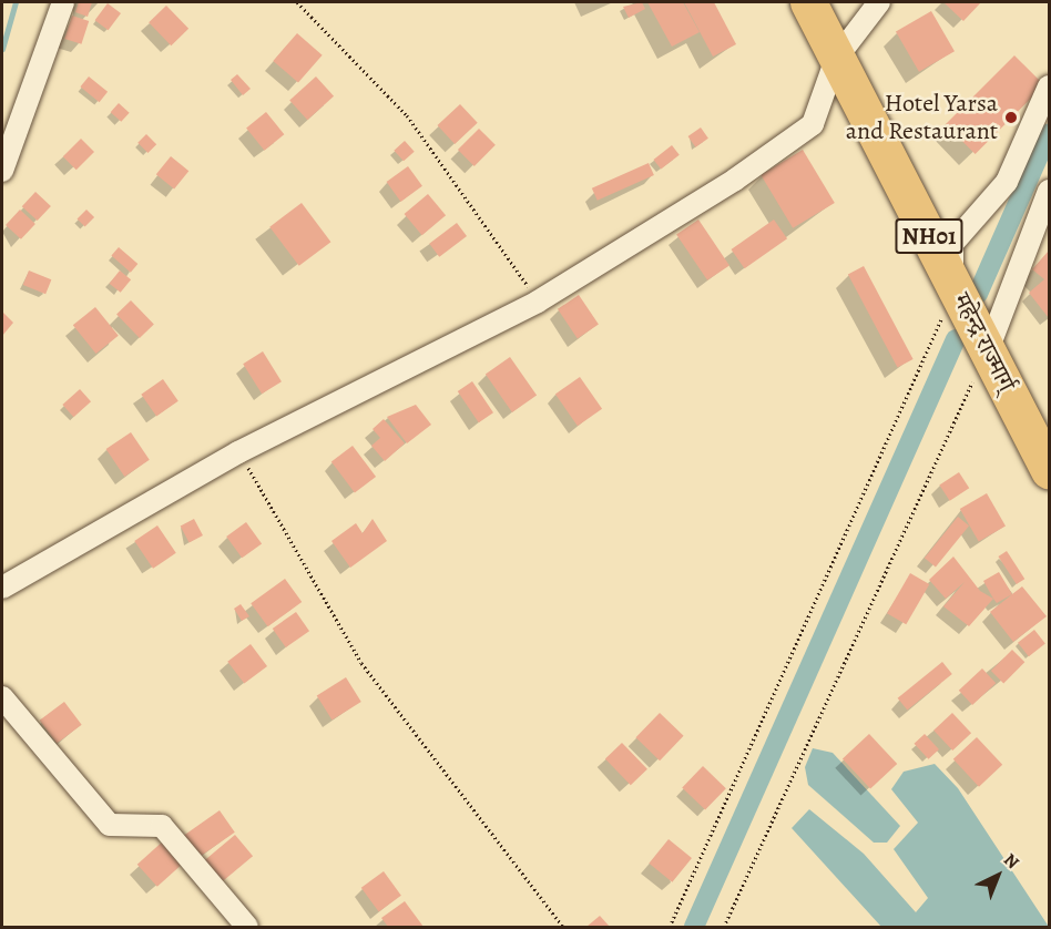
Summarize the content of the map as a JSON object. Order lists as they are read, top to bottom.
{
  "streets": {
    "highway": ["NH01", "महेन्द्र राज्मार्ग्"]
  },
  "places": ["Hotel Yarsa and Restaurant"],
  "north": "top right"
}
